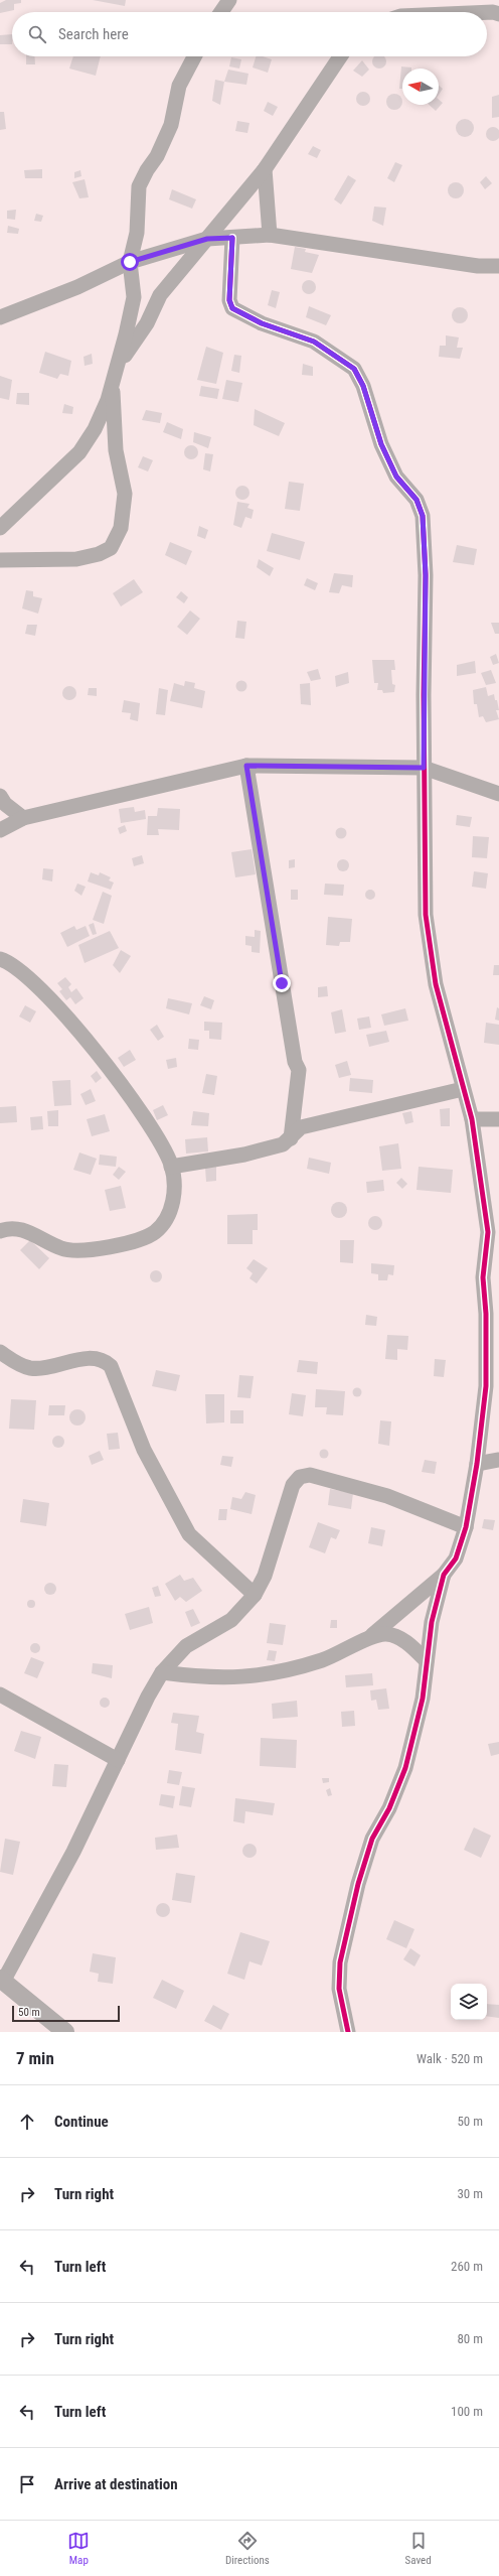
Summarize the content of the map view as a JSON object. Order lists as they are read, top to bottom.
{
  "scale_bar": "50 m",
  "north": "left",
  "page": {
    "search": "Search here",
    "scale": "50 m",
    "heading": ["7 min", "Walk · 520 m"],
    "list": [
      ["Continue", "50 m"],
      ["Turn right", "30 m"],
      ["Turn left", "260 m"],
      ["Turn right", "80 m"],
      ["Turn left", "100 m"],
      "Arrive at destination"
    ],
    "nav": ["Map", "Directions", "Saved"]
  }
}
